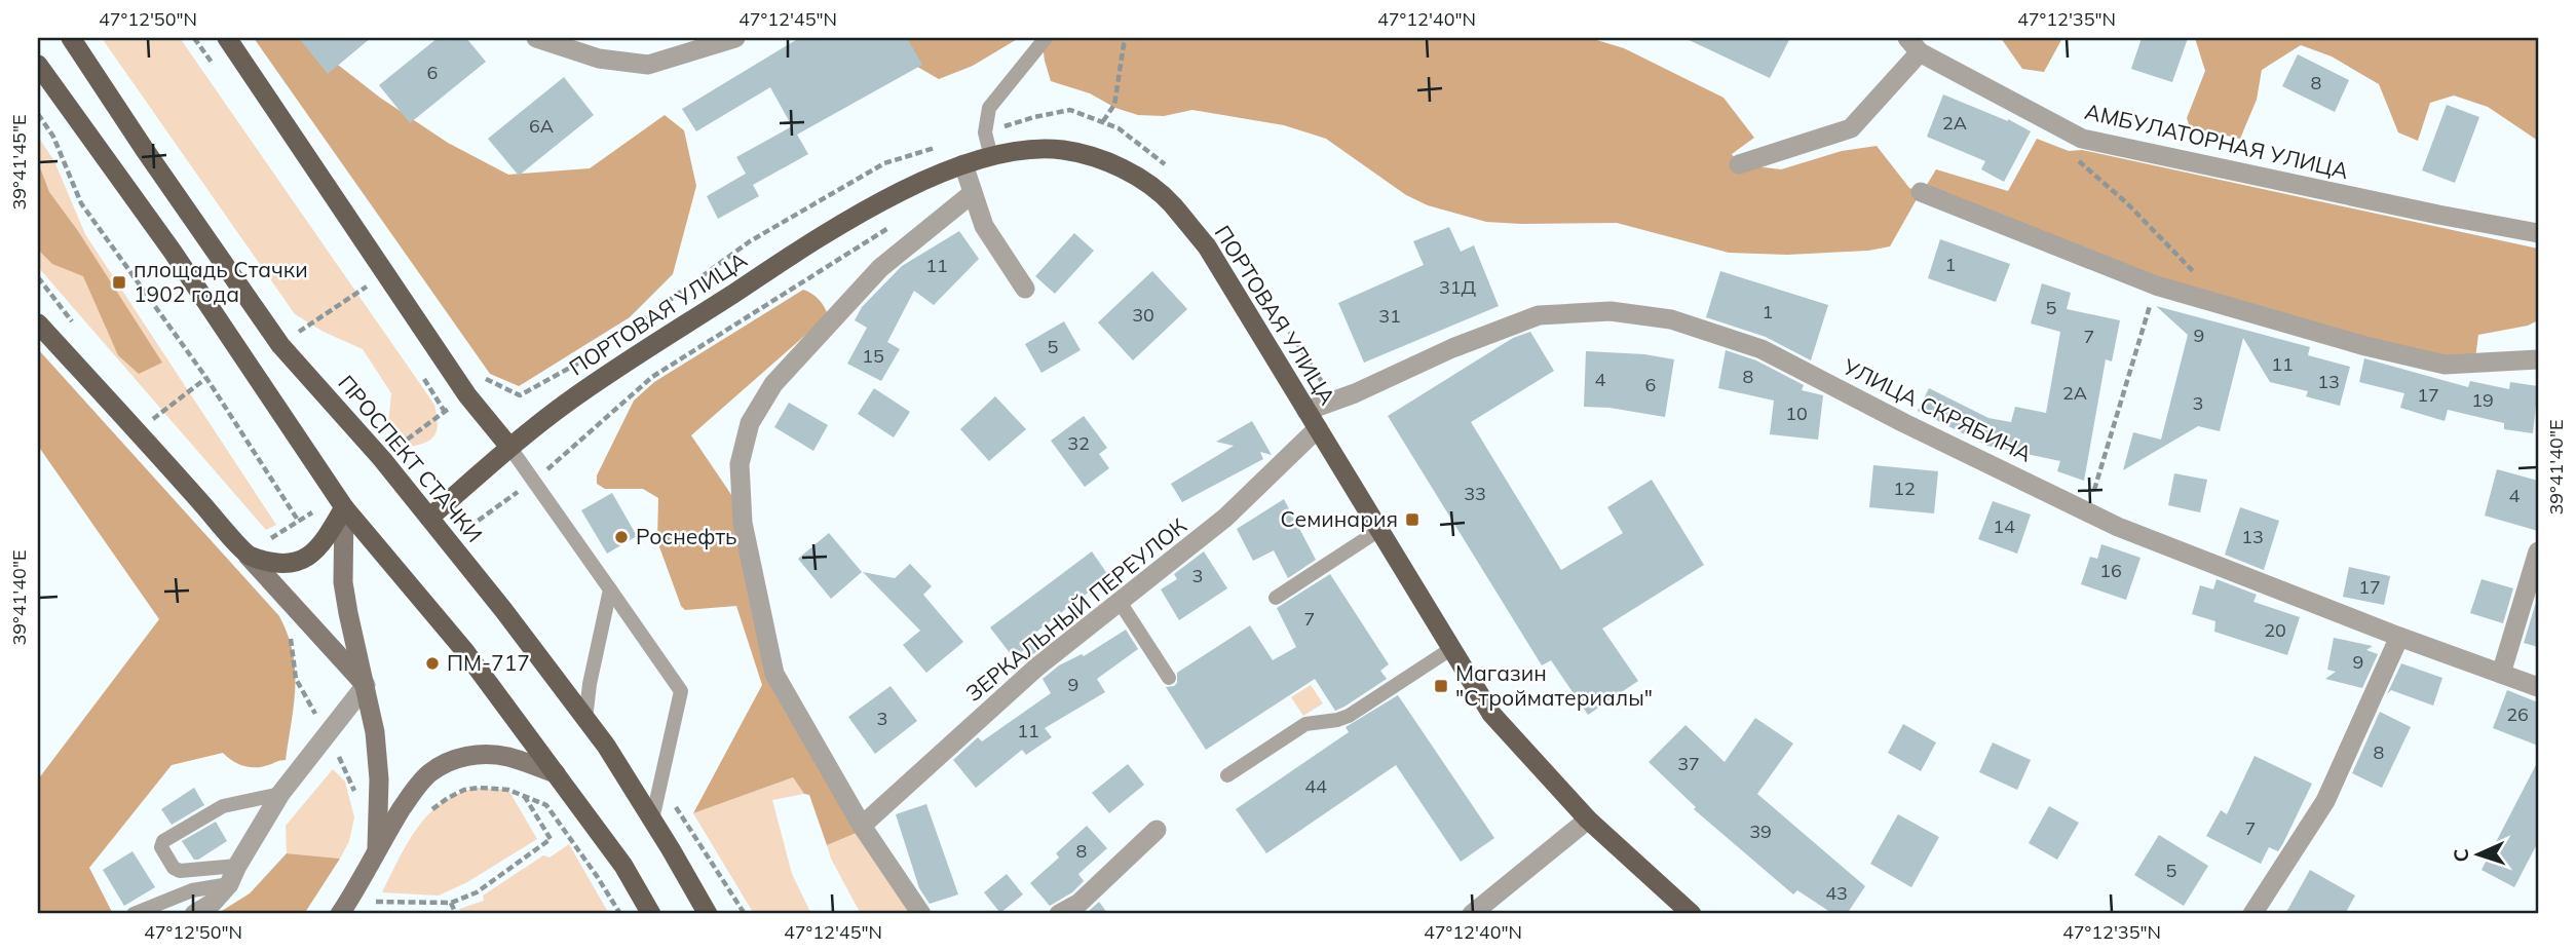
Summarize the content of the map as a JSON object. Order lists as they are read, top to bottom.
{
  "streets": {
    "main road": ["ПОРТОВАЯ УЛИЦА", "ПРОСПЕКТ СТАЧКИ"],
    "street": ["АМБУЛАТОРНАЯ УЛИЦА", "УЛИЦА СКРЯБИНА", "ЗЕРКАЛЬНЫЙ ПЕРЕУЛОК"]
  },
  "crossings": [
    ["ПОРТОВАЯ УЛИЦА", "УЛИЦА СКРЯБИНА"],
    ["ПОРТОВАЯ УЛИЦА", "ПРОСПЕКТ СТАЧКИ"],
    ["ПОРТОВАЯ УЛИЦА", "ЗЕРКАЛЬНЫЙ ПЕРЕУЛОК"]
  ],
  "places": {
    "transit": ["площадь Стачки 1902 года", "Семинария", "Магазин \"Стройматериалы\""],
    "other": ["Роснефть", "ПМ-717"]
  },
  "house_numbers": [
    "6",
    "8",
    "2А",
    "6А",
    "1",
    "11",
    "31Д",
    "5",
    "1",
    "30",
    "31",
    "9",
    "7",
    "5",
    "15",
    "11",
    "8",
    "4",
    "13",
    "6",
    "2А",
    "17",
    "19",
    "3",
    "10",
    "32",
    "12",
    "33",
    "4",
    "14",
    "13",
    "16",
    "3",
    "17",
    "7",
    "20",
    "9",
    "9",
    "26",
    "3",
    "11",
    "8",
    "37",
    "44",
    "7",
    "39",
    "8",
    "5",
    "43"
  ],
  "north": "left",
  "coordinates": [
    "47°12'50\"N",
    "47°12'45\"N",
    "47°12'40\"N",
    "47°12'35\"N",
    "39°41'45\"E",
    "39°41'40\"E"
  ]
}
